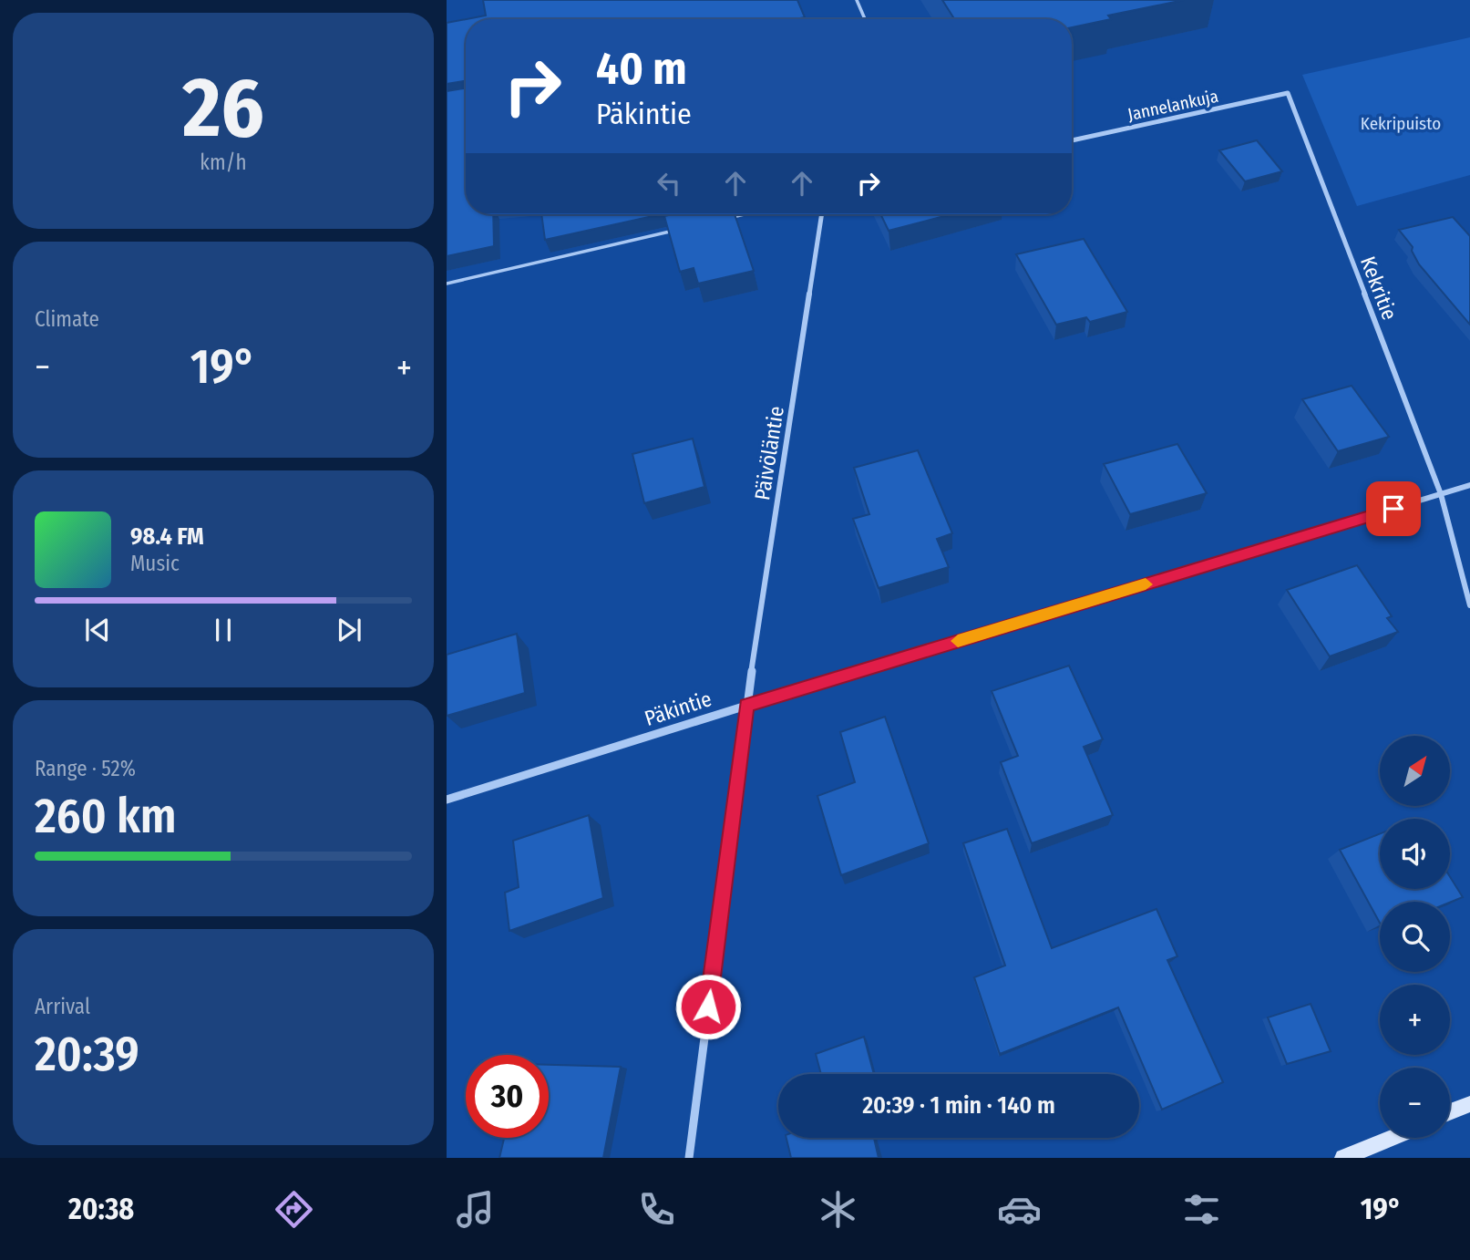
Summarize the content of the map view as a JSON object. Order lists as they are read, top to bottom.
{
  "streets": {
    "street": [
      "Jannelankuja",
      "Kekritie",
      "Päivöläntie",
      "Päkintie"
    ]
  },
  "crossings": [
    ["Jannelankuja", "Kekritie"],
    ["Kekritie", "Päkintie"],
    ["Päivöläntie", "Päkintie"]
  ],
  "parks": ["Kekripuisto"],
  "north": "top right",
  "page": {
    "tile": [
      ["26", "km/h"],
      "Climate",
      ["Range · 52%", "260 km"],
      ["Arrival", "20:39"]
    ],
    "turn": ["40 m", "Päkintie"],
    "heat": ["−", "19°", "+"],
    "song": ["98.4 FM", "Music"],
    "map_buttons": ["+", "−"],
    "limit": "30",
    "trip": "20:39 · 1 min · 140 m",
    "tabs": ["20:38", "19°"]
  }
}
